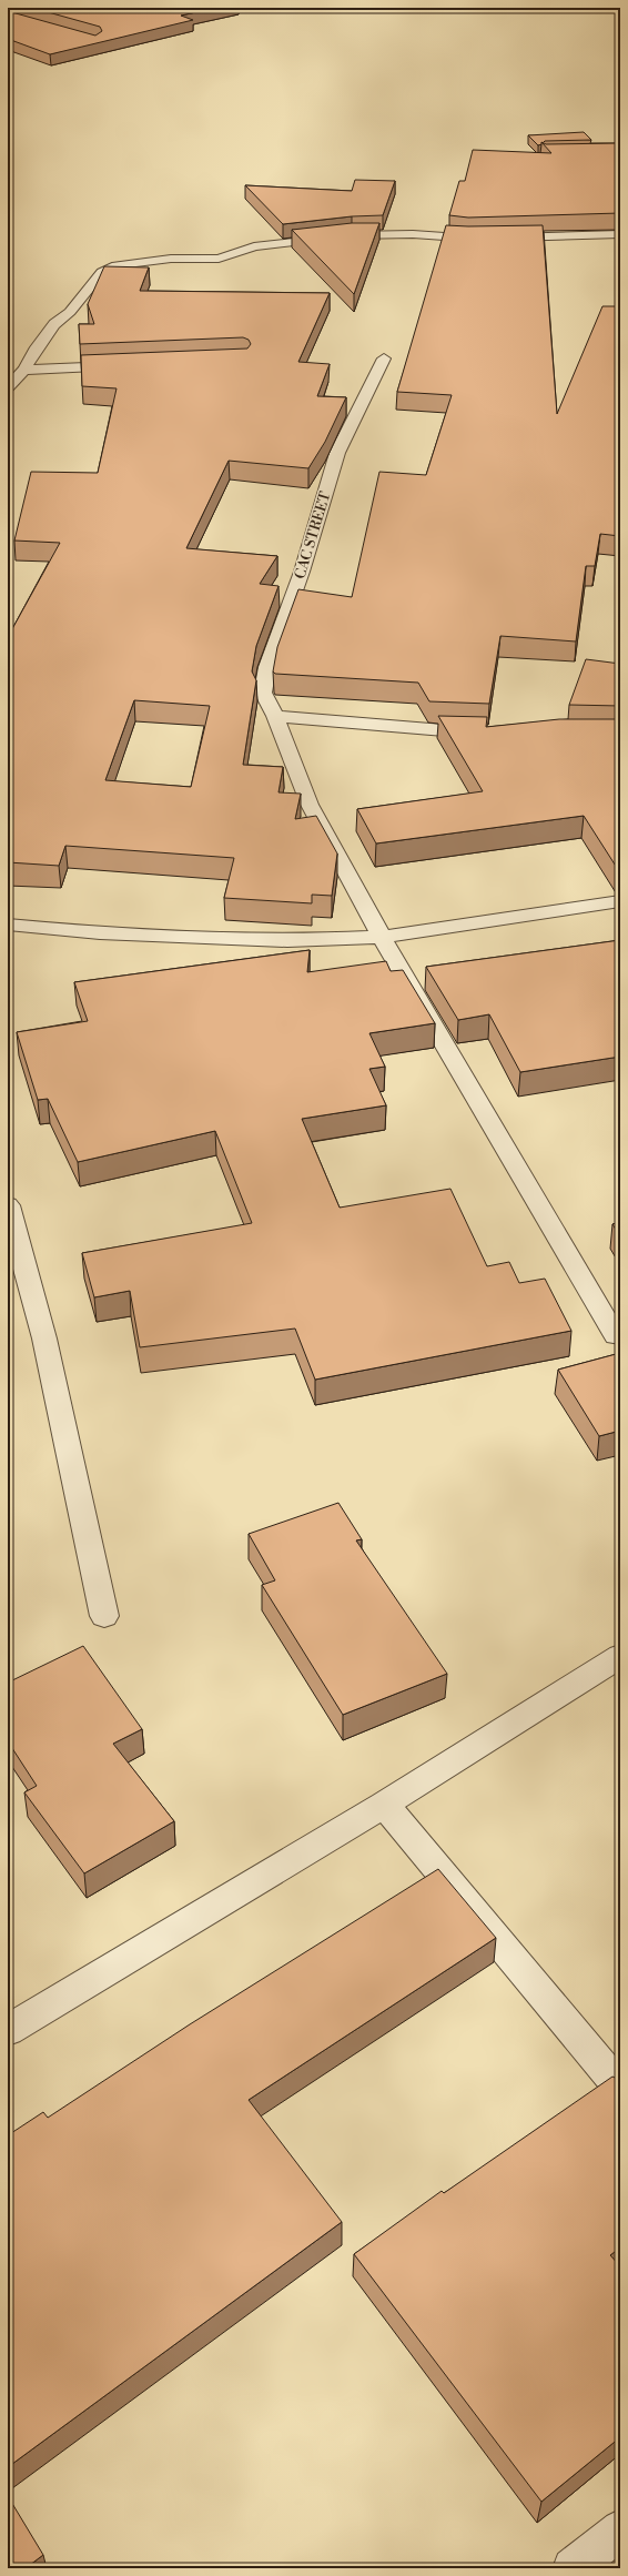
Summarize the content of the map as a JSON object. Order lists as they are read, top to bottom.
{
  "streets": {
    "street": ["CAC STREET"]
  }
}
